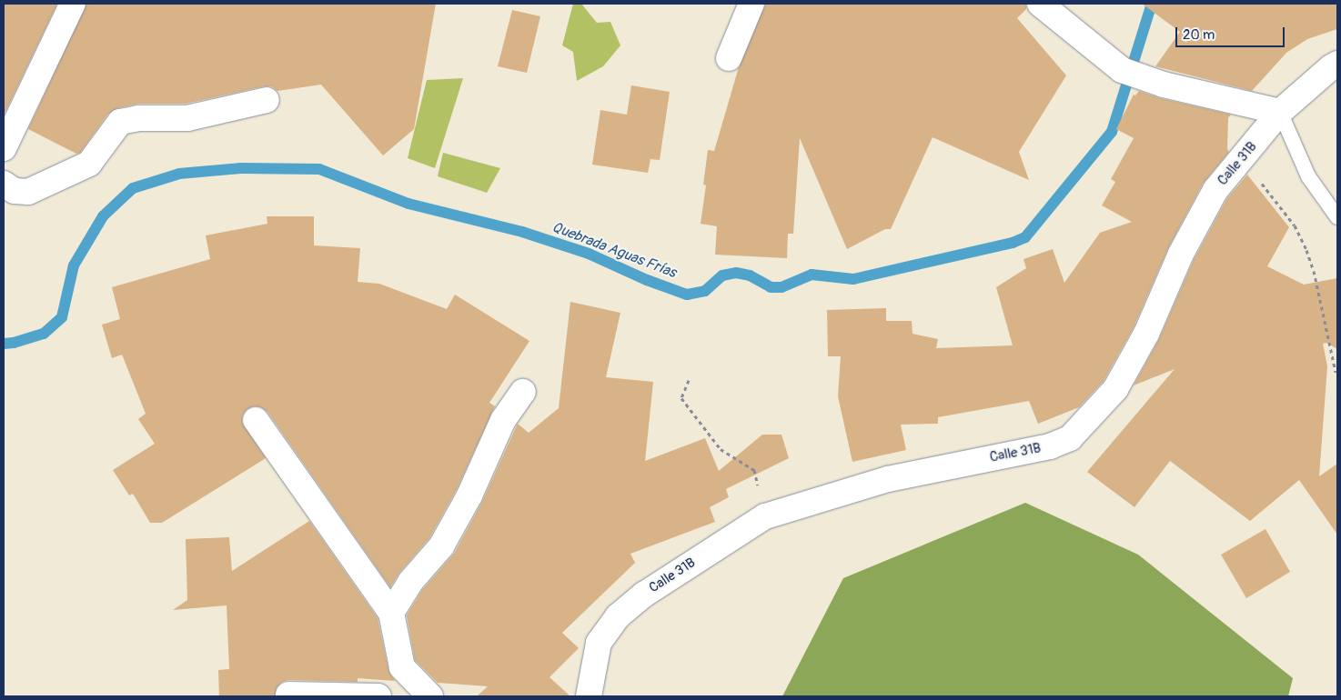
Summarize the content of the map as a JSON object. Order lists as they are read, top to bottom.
{
  "streets": {
    "street": ["Calle 31B"]
  },
  "water": ["Quebrada Aguas Frías"],
  "scale_bar": "20 m"
}
